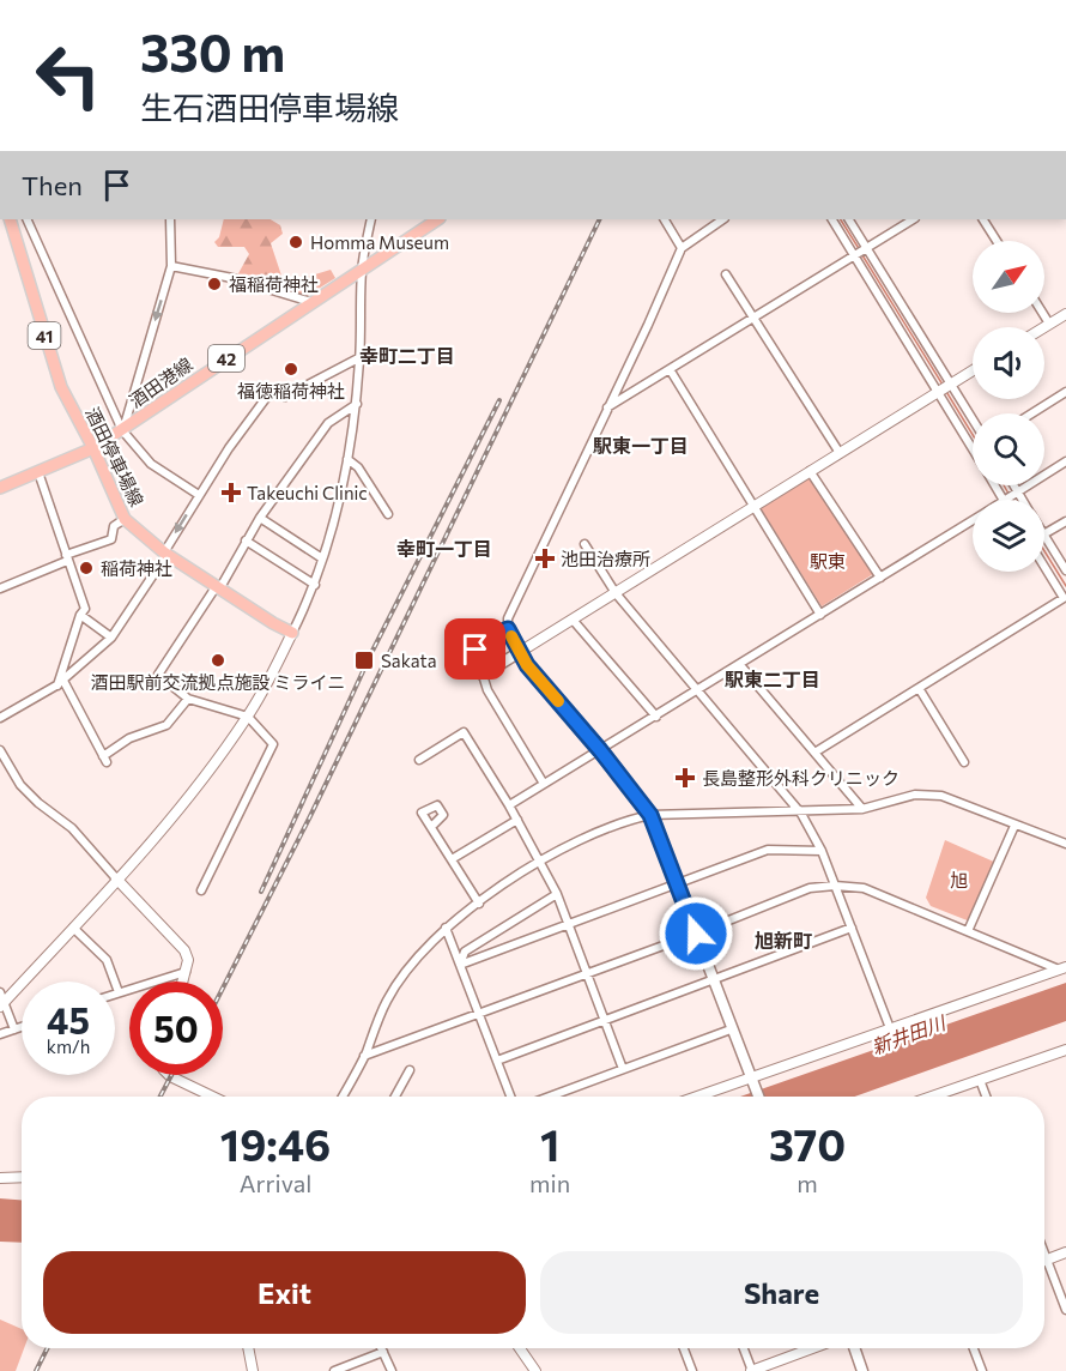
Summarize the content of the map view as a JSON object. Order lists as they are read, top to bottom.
{
  "streets": {
    "main road": [
      "41",
      "42",
      "酒田港線",
      "酒田停車場線"
    ]
  },
  "crossings": [
    ["酒田港線", "酒田停車場線"]
  ],
  "districts": [
    "幸町二丁目",
    "駅東一丁目",
    "幸町一丁目",
    "駅東二丁目",
    "旭新町"
  ],
  "water": ["新井田川"],
  "parks": ["駅東", "旭"],
  "places": {
    "other": [
      "Homma Museum",
      "福稲荷神社",
      "福徳稲荷神社",
      "稲荷神社",
      "酒田駅前交流拠点施設 ミライニ"
    ],
    "health": ["Takeuchi Clinic", "池田治療所", "長島整形外科クリニック"],
    "transit": ["Sakata"]
  },
  "north": "top right",
  "page": {
    "turn": ["330 m", "生石酒田停車場線"],
    "then": "Then",
    "speed": "45 km/h",
    "limit": "50",
    "eta": [
      "19:46",
      "Arrival",
      "1",
      "min",
      "370",
      "m"
    ],
    "buttons": ["Exit", "Share"]
  }
}
